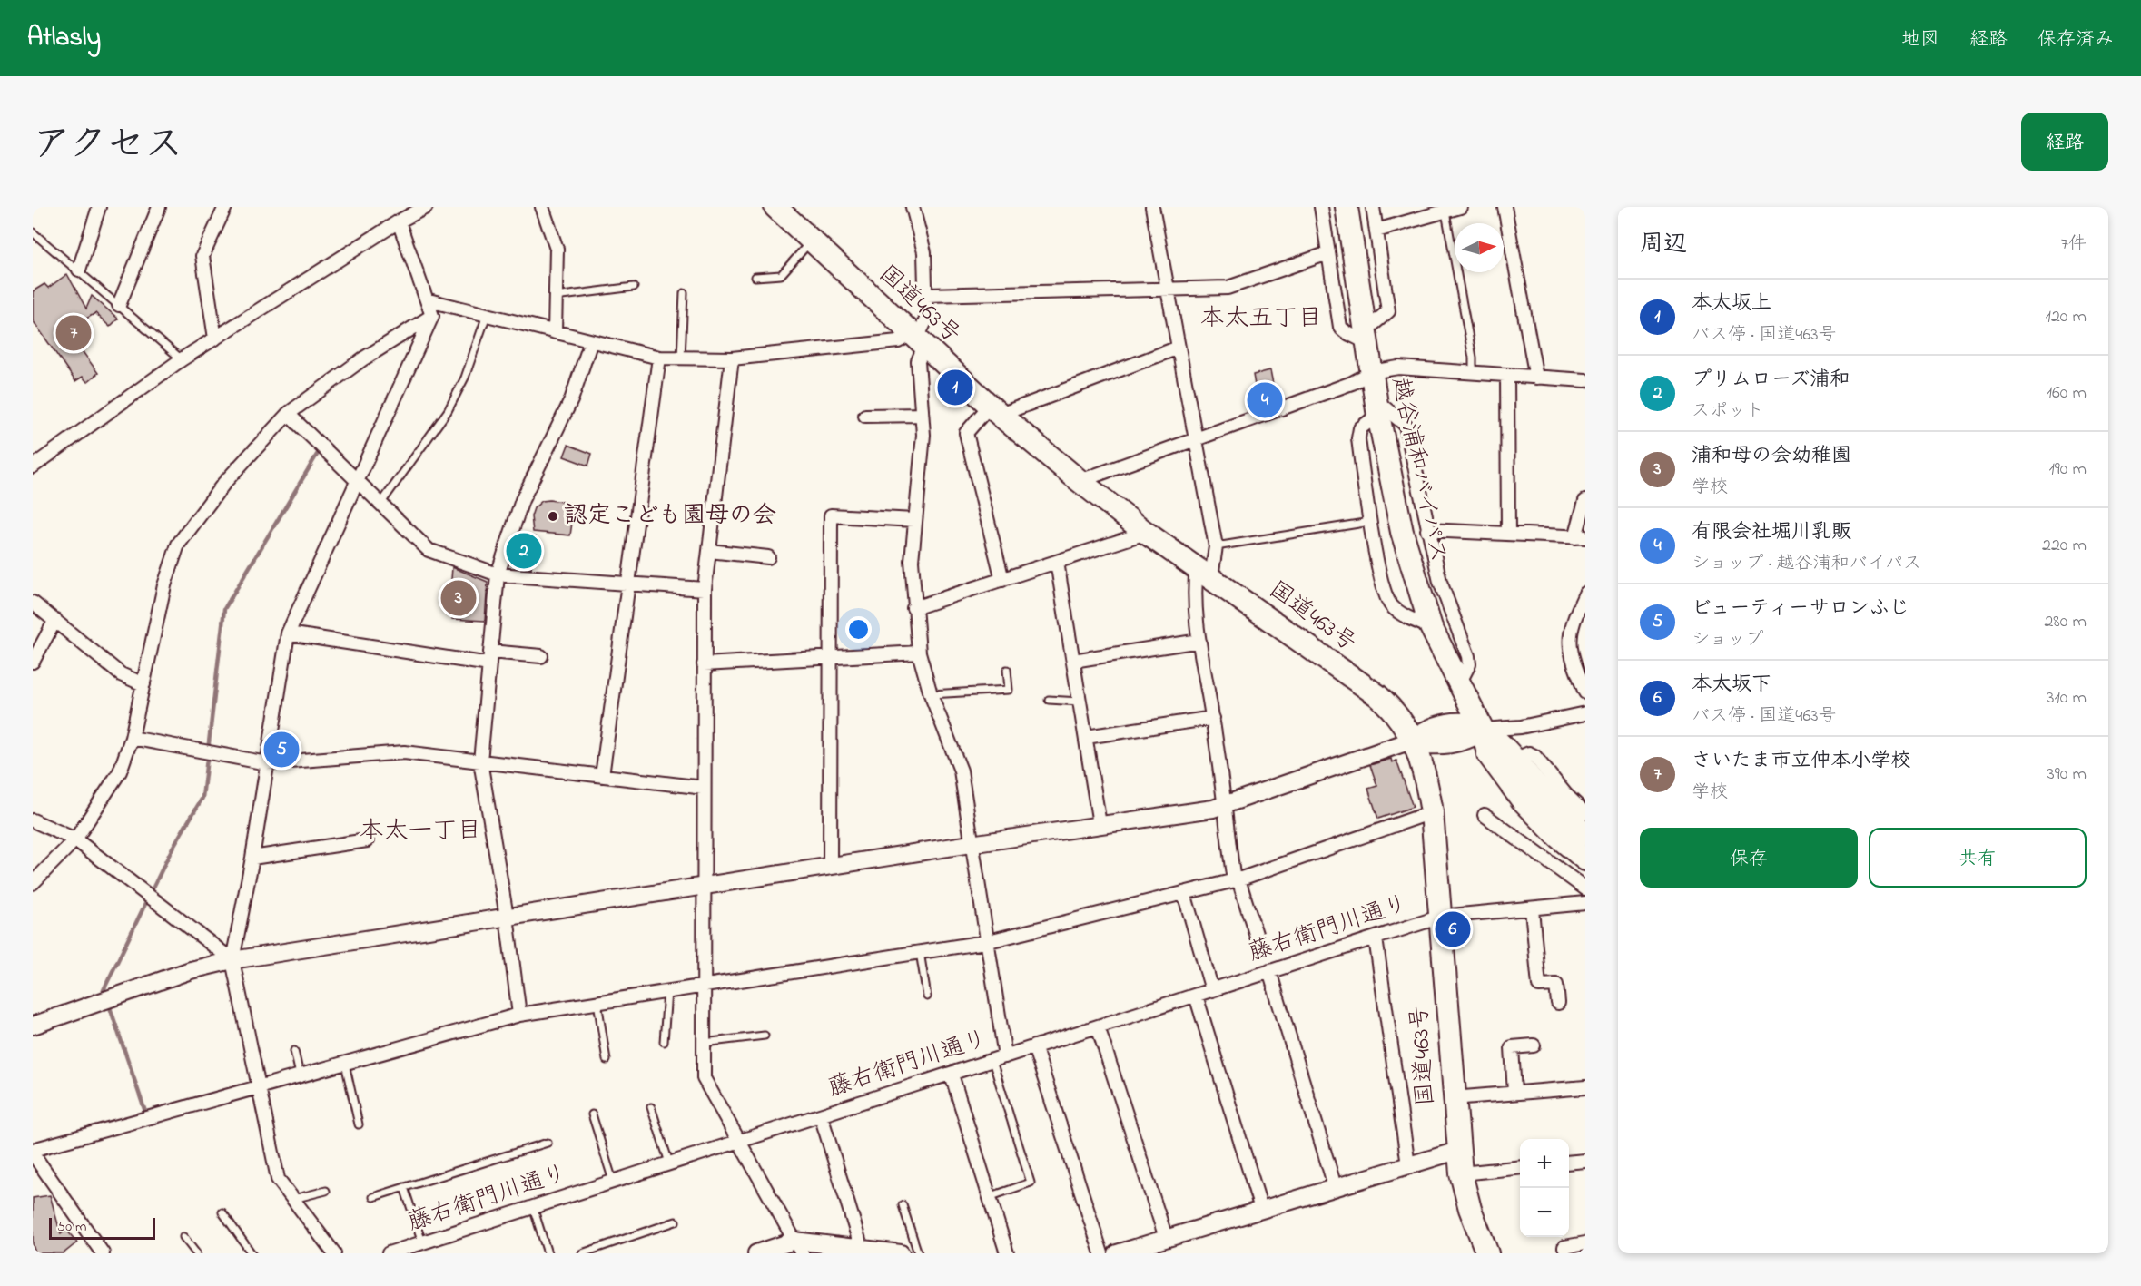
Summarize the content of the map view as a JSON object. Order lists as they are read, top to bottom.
{
  "streets": {
    "highway": ["国道463号", "越谷浦和バイパス"],
    "street": ["藤右衛門川通り"]
  },
  "crossings": [
    ["国道463号", "藤右衛門川通り"]
  ],
  "districts": ["本太五丁目", "本太一丁目"],
  "places": ["認定こども園母の会"],
  "scale_bar": "50 m",
  "north": "right",
  "page": {
    "header": "Atlasly",
    "nav": ["地図", "経路", "保存済み"],
    "title": "アクセス",
    "buttons": [
      "経路",
      ["保存", "共有"]
    ],
    "heading": ["周辺", "7件"],
    "list": [
      {
        "mark": "1",
        "name": "本太坂上",
        "note": "バス停 · 国道463号",
        "value": "120 m"
      },
      {
        "mark": "2",
        "name": "プリムローズ浦和",
        "note": "スポット",
        "value": "160 m"
      },
      {
        "mark": "3",
        "name": "浦和母の会幼稚園",
        "note": "学校",
        "value": "190 m"
      },
      {
        "mark": "4",
        "name": "有限会社堀川乳販",
        "note": "ショップ · 越谷浦和バイパス",
        "value": "220 m"
      },
      {
        "mark": "5",
        "name": "ビューティーサロンふじ",
        "note": "ショップ",
        "value": "280 m"
      },
      {
        "mark": "6",
        "name": "本太坂下",
        "note": "バス停 · 国道463号",
        "value": "310 m"
      },
      {
        "mark": "7",
        "name": "さいたま市立仲本小学校",
        "note": "学校",
        "value": "390 m"
      }
    ],
    "pins": [
      "7",
      "1",
      "4",
      "2",
      "3",
      "5",
      "6"
    ],
    "map_buttons": ["+", "−"],
    "scale": "50 m"
  }
}
